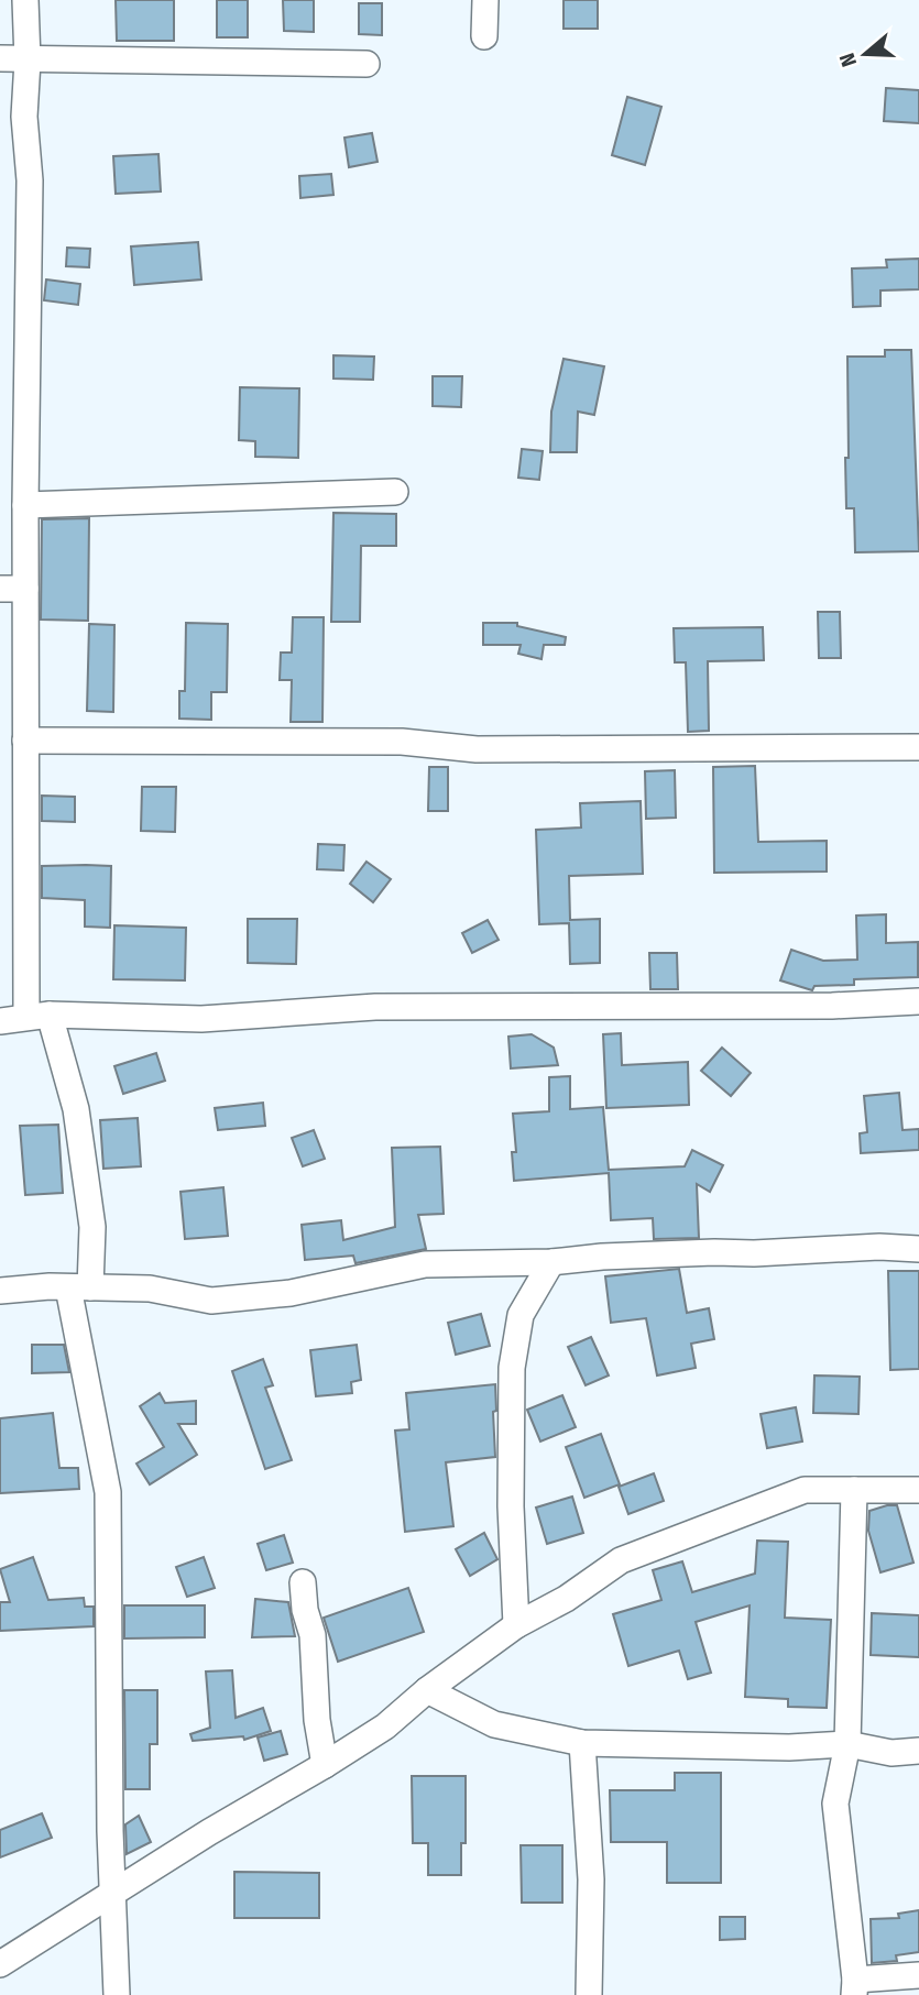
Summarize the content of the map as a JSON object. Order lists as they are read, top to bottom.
{
  "north": "left"
}
